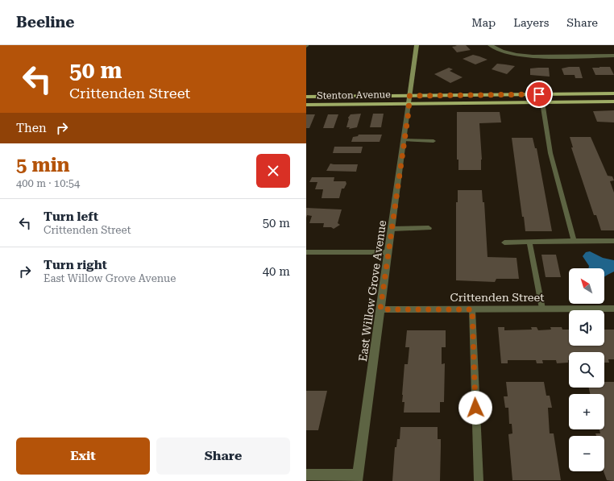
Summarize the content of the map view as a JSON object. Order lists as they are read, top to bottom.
{
  "streets": {
    "main road": ["Stenton Avenue"],
    "street": ["East Willow Grove Avenue", "Crittenden Street"]
  },
  "crossings": [
    ["Stenton Avenue", "East Willow Grove Avenue"],
    ["East Willow Grove Avenue", "Crittenden Street"]
  ],
  "north": "top left",
  "page": {
    "header": "Beeline",
    "nav": ["Map", "Layers", "Share"],
    "turn": ["50 m", "Crittenden Street"],
    "then": "Then",
    "heading": ["5 min", "400 m · 10:54"],
    "list": [
      {
        "name": "Turn left",
        "note": "Crittenden Street",
        "value": "50 m"
      },
      {
        "name": "Turn right",
        "note": "East Willow Grove Avenue",
        "value": "40 m"
      }
    ],
    "map_buttons": ["+", "−"],
    "buttons": ["Exit", "Share"]
  }
}
